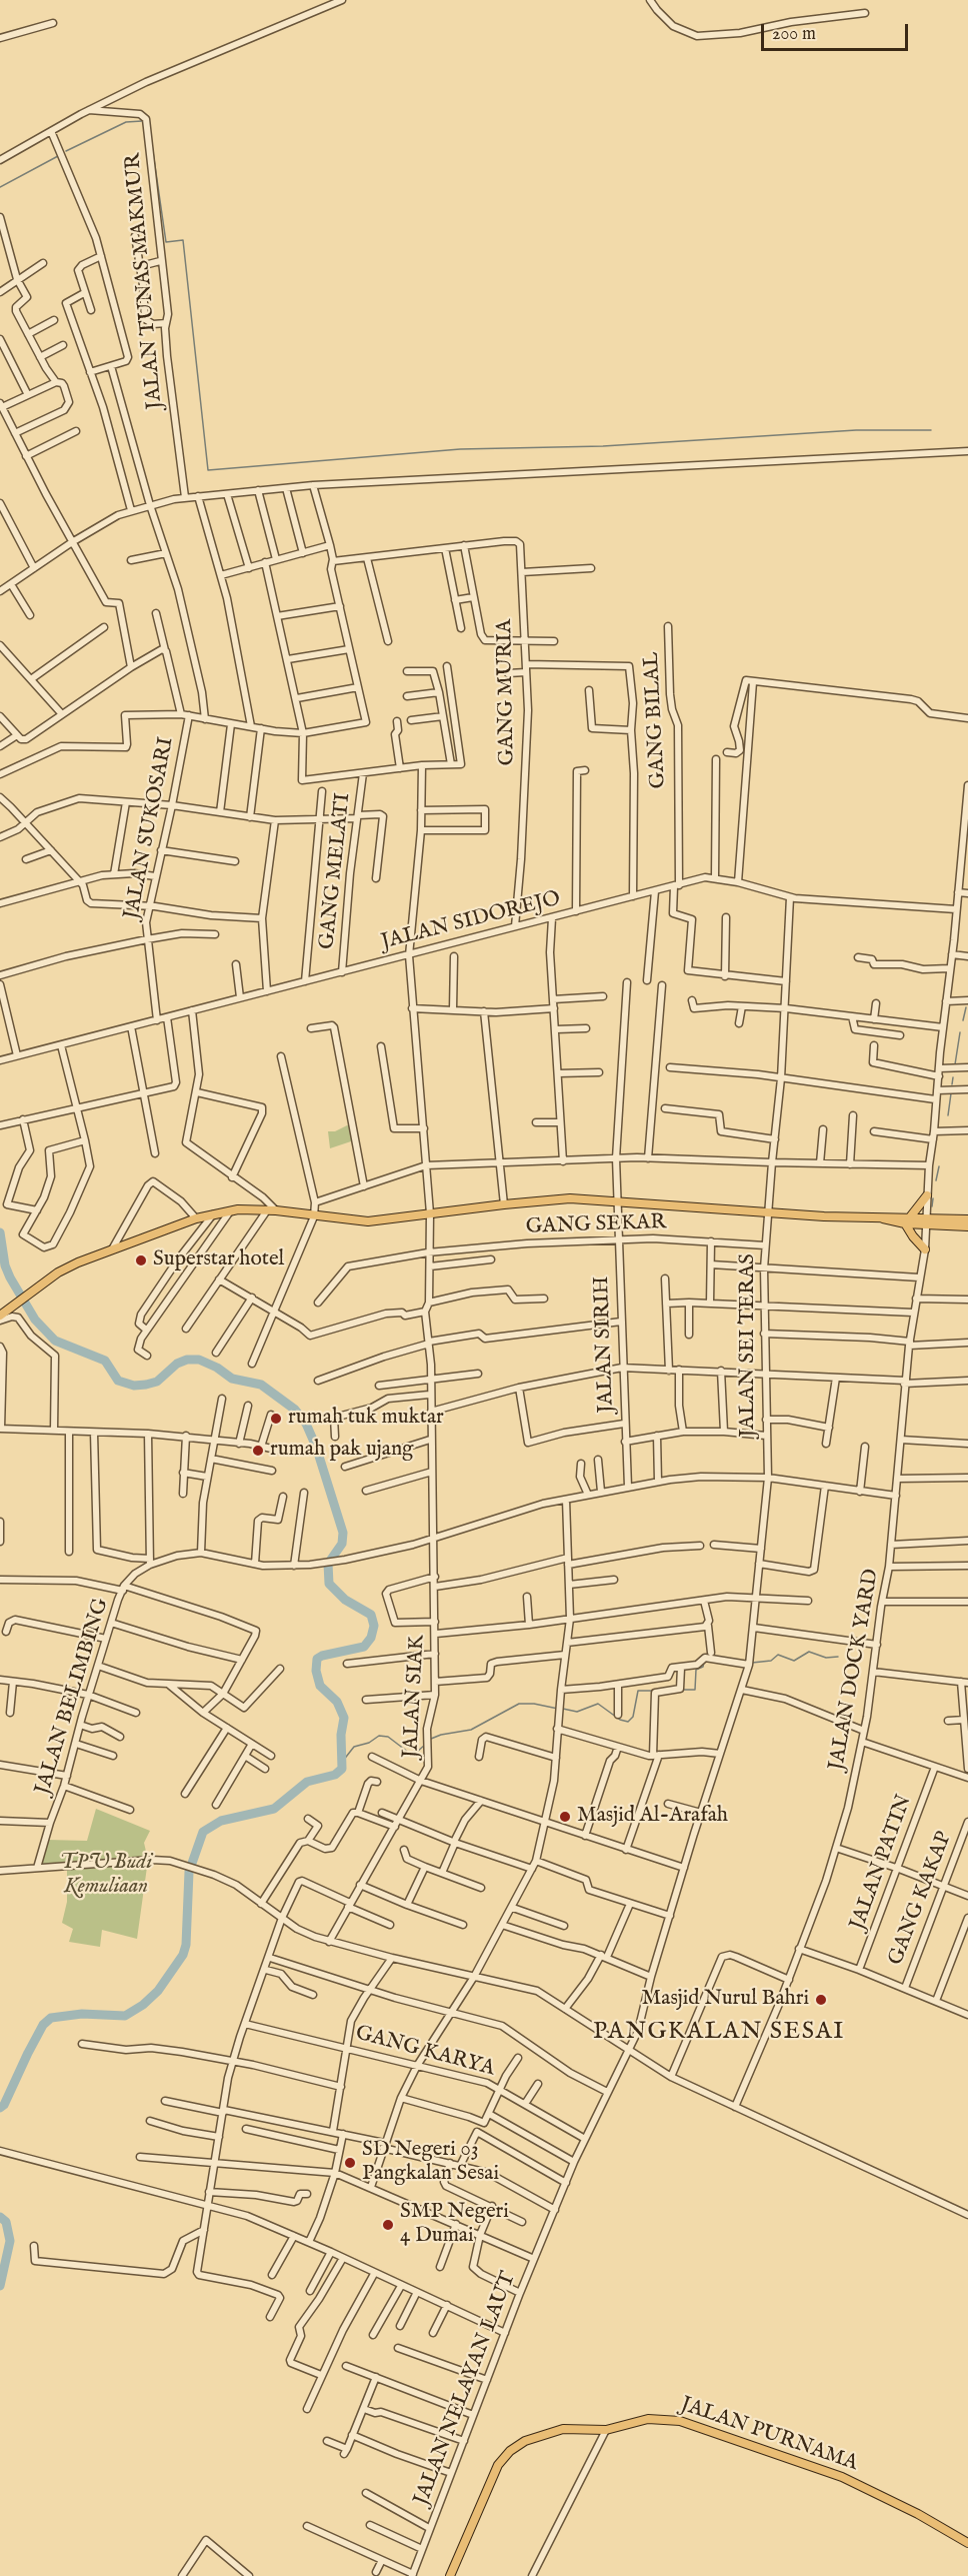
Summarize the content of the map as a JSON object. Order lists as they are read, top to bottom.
{
  "streets": {
    "main road": ["JALAN PURNAMA"],
    "street": [
      "JALAN TUNAS MAKMUR",
      "GANG MURIA",
      "GANG BILAL",
      "JALAN SUKOSARI",
      "GANG MELATI",
      "JALAN SIDOREJO",
      "GANG SEKAR",
      "JALAN SIRIH",
      "JALAN SEI TERAS",
      "JALAN DOCK YARD",
      "JALAN BELIMBING",
      "JALAN SIAK",
      "JALAN PATIN",
      "GANG KAKAP",
      "GANG KARYA",
      "JALAN NELAYAN LAUT"
    ]
  },
  "crossings": [
    ["GANG MURIA", "JALAN SIDOREJO"],
    ["GANG BILAL", "JALAN SIDOREJO"],
    ["JALAN SUKOSARI", "JALAN SIDOREJO"],
    ["GANG MELATI", "JALAN SIDOREJO"],
    ["JALAN SIDOREJO", "JALAN SEI TERAS"],
    ["JALAN SIDOREJO", "JALAN DOCK YARD"],
    ["GANG SEKAR", "JALAN SIRIH"],
    ["GANG SEKAR", "JALAN SEI TERAS"],
    ["JALAN SEI TERAS", "JALAN NELAYAN LAUT"],
    ["JALAN BELIMBING", "JALAN SIAK"],
    ["GANG KARYA", "JALAN NELAYAN LAUT"]
  ],
  "districts": ["PANGKALAN SESAI"],
  "parks": ["TPU Budi Kemuliaan"],
  "places": [
    "Superstar hotel",
    "rumah tuk muktar",
    "rumah pak ujang",
    "Masjid Al-Arafah",
    "Masjid Nurul Bahri",
    "SD Negeri 03 Pangkalan Sesai",
    "SMP Negeri 4 Dumai"
  ],
  "scale_bar": "200 m"
}
